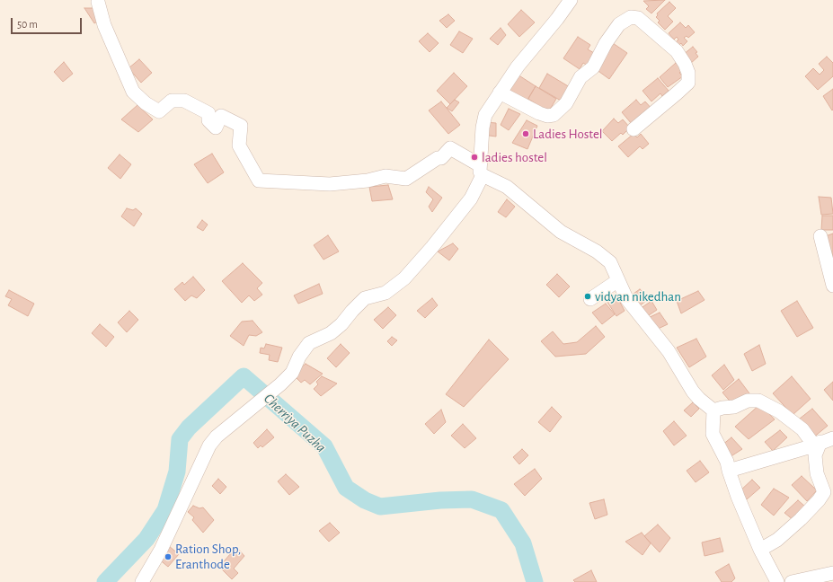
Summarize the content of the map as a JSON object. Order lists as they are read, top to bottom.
{
  "water": ["Cherriya Puzha"],
  "places": [
    "Ladies Hostel",
    "ladies hostel",
    "vidyan nikedhan",
    "Ration Shop, Eranthode"
  ],
  "scale_bar": "50 m"
}
